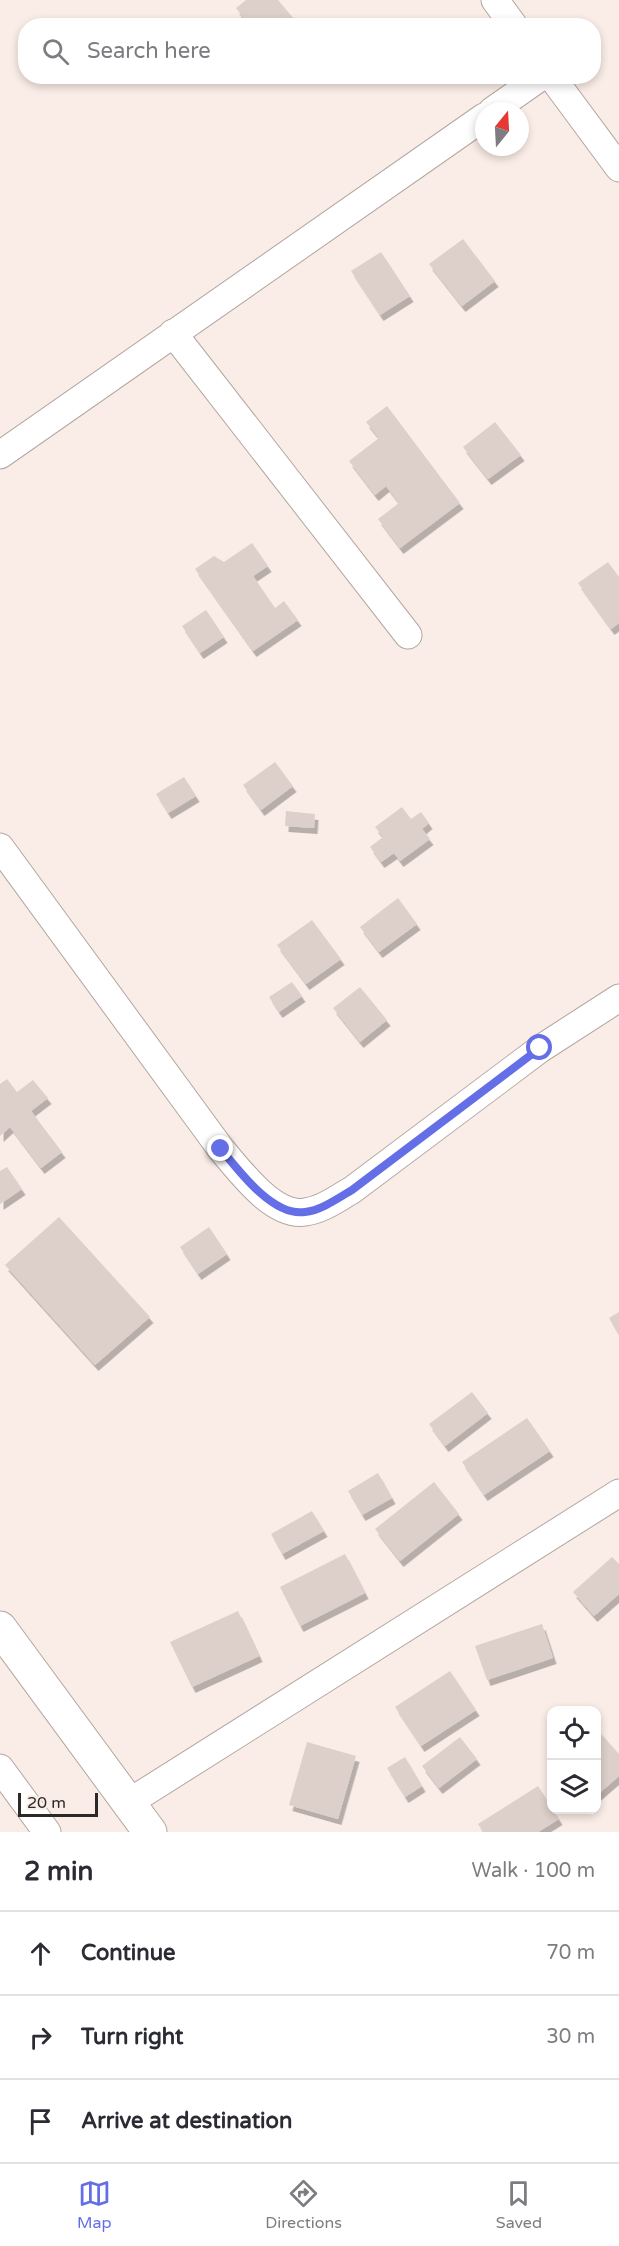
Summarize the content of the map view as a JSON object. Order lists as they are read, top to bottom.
{
  "scale_bar": "20 m",
  "north": "top",
  "page": {
    "search": "Search here",
    "scale": "20 m",
    "heading": ["2 min", "Walk · 100 m"],
    "list": [
      ["Continue", "70 m"],
      ["Turn right", "30 m"],
      "Arrive at destination"
    ],
    "nav": ["Map", "Directions", "Saved"]
  }
}
